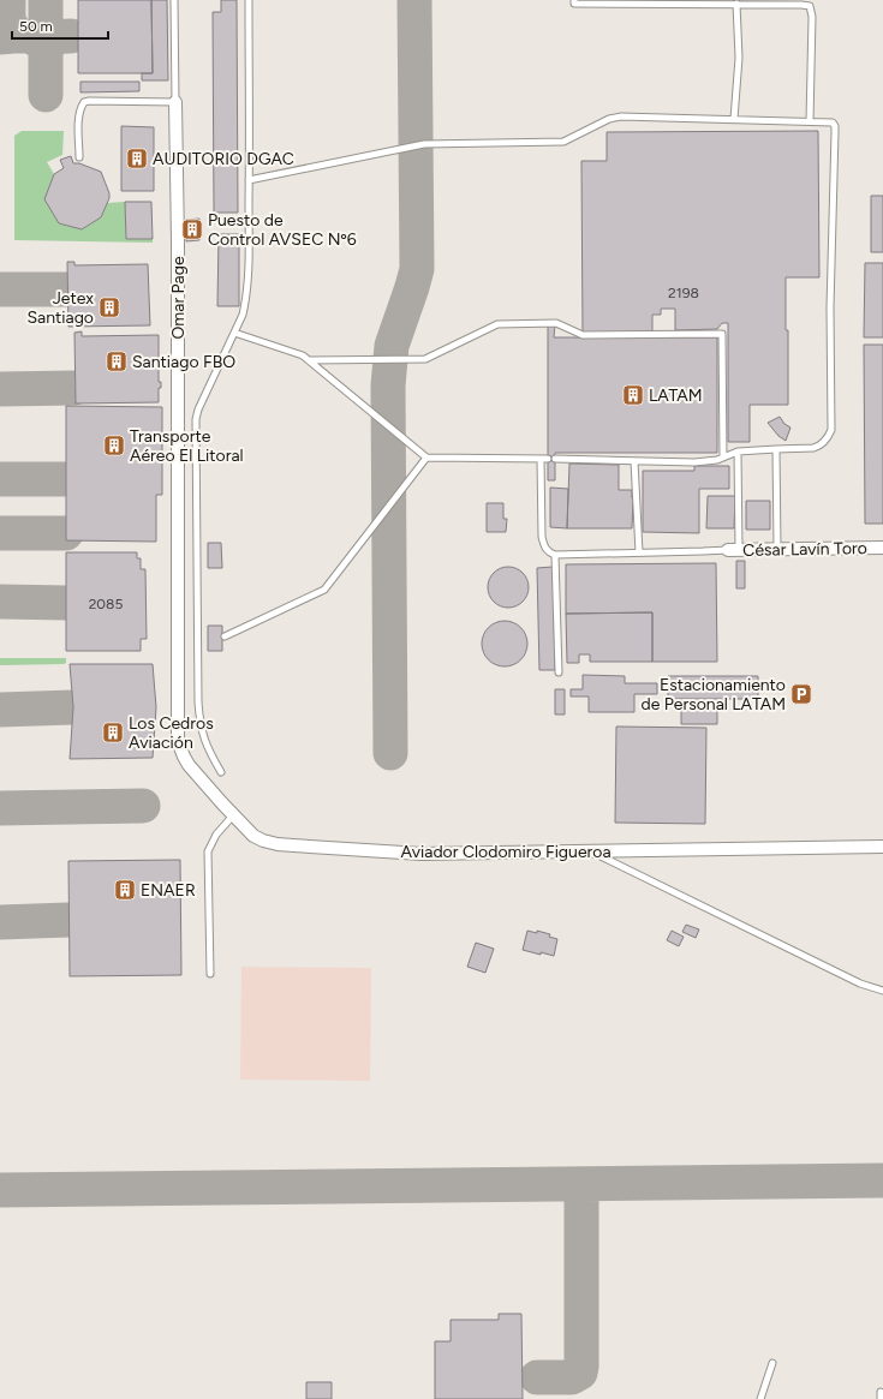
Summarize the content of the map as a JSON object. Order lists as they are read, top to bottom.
{
  "streets": {
    "street": ["Omar Page", "César Lavín Toro", "Aviador Clodomiro Figueroa"]
  },
  "crossings": [
    ["Omar Page", "Aviador Clodomiro Figueroa"]
  ],
  "places": {
    "building": [
      "AUDITORIO DGAC",
      "Puesto de Control AVSEC Nº6",
      "Jetex Santiago",
      "Santiago FBO",
      "LATAM",
      "Transporte Aéreo El Litoral",
      "Los Cedros Aviación",
      "ENAER"
    ],
    "parking": ["Estacionamiento de Personal LATAM"]
  },
  "house_numbers": ["2198", "2085"],
  "scale_bar": "50 m"
}
